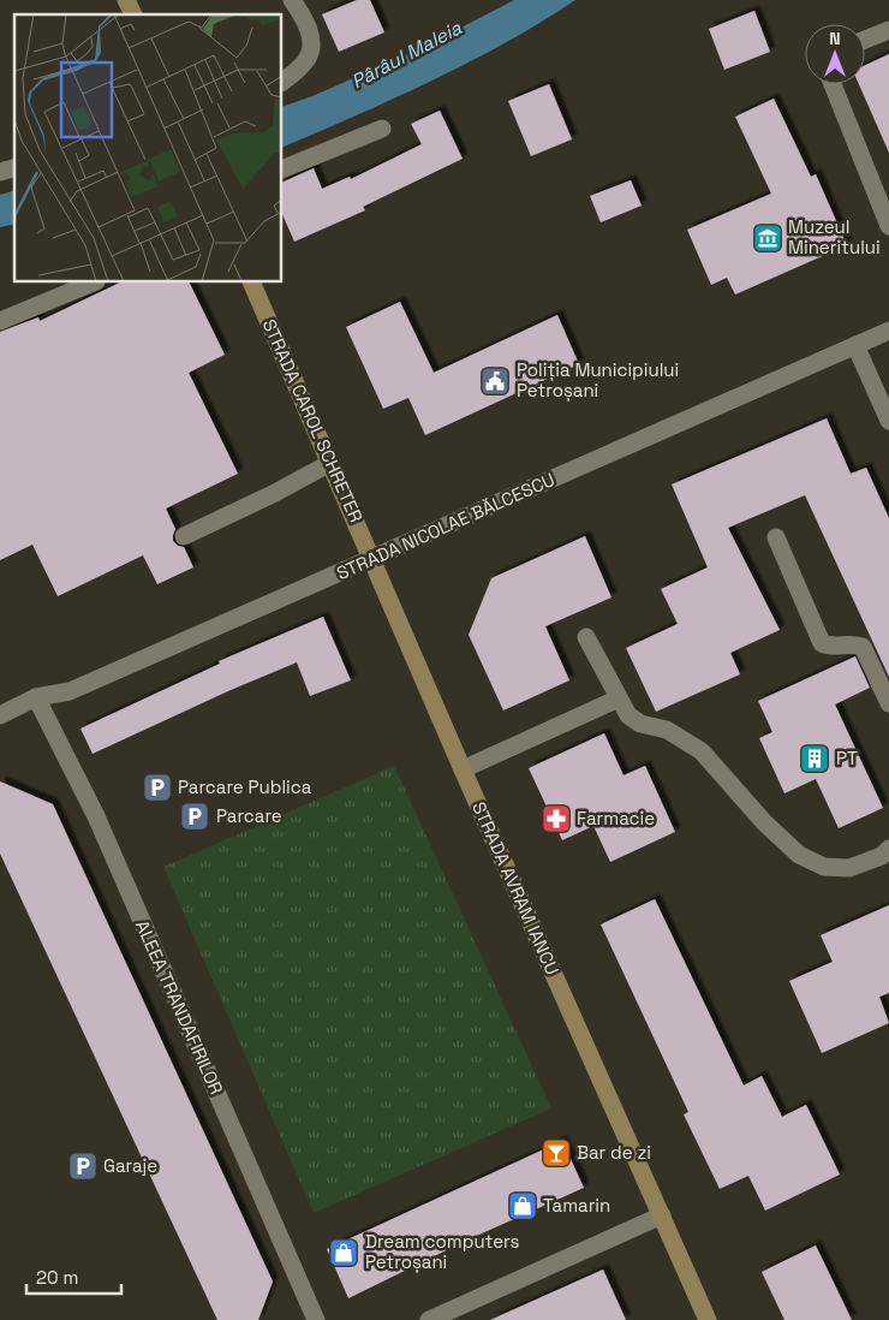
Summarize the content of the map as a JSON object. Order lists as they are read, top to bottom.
{
  "streets": {
    "street": [
      "STRADA CAROL SCHRETER",
      "STRADA NICOLAE BĂLCESCU",
      "STRADA AVRAM IANCU",
      "ALEEA TRANDAFIRILOR"
    ]
  },
  "crossings": [
    ["STRADA CAROL SCHRETER", "STRADA NICOLAE BĂLCESCU"],
    ["STRADA CAROL SCHRETER", "STRADA AVRAM IANCU"],
    ["STRADA NICOLAE BĂLCESCU", "STRADA AVRAM IANCU"],
    ["STRADA NICOLAE BĂLCESCU", "ALEEA TRANDAFIRILOR"]
  ],
  "water": ["Pârâul Maleia"],
  "places": {
    "museum": ["Muzeul Mineritului"],
    "public building": ["Poliția Municipiului Petroșani"],
    "building": ["PT"],
    "parking": ["Parcare Publica", "Parcare", "Garaje"],
    "pharmacy": ["Farmacie"],
    "bar": ["Bar de zi"],
    "shop": ["Tamarin", "Dream computers Petroșani"]
  },
  "scale_bar": "20 m",
  "north": "top"
}
